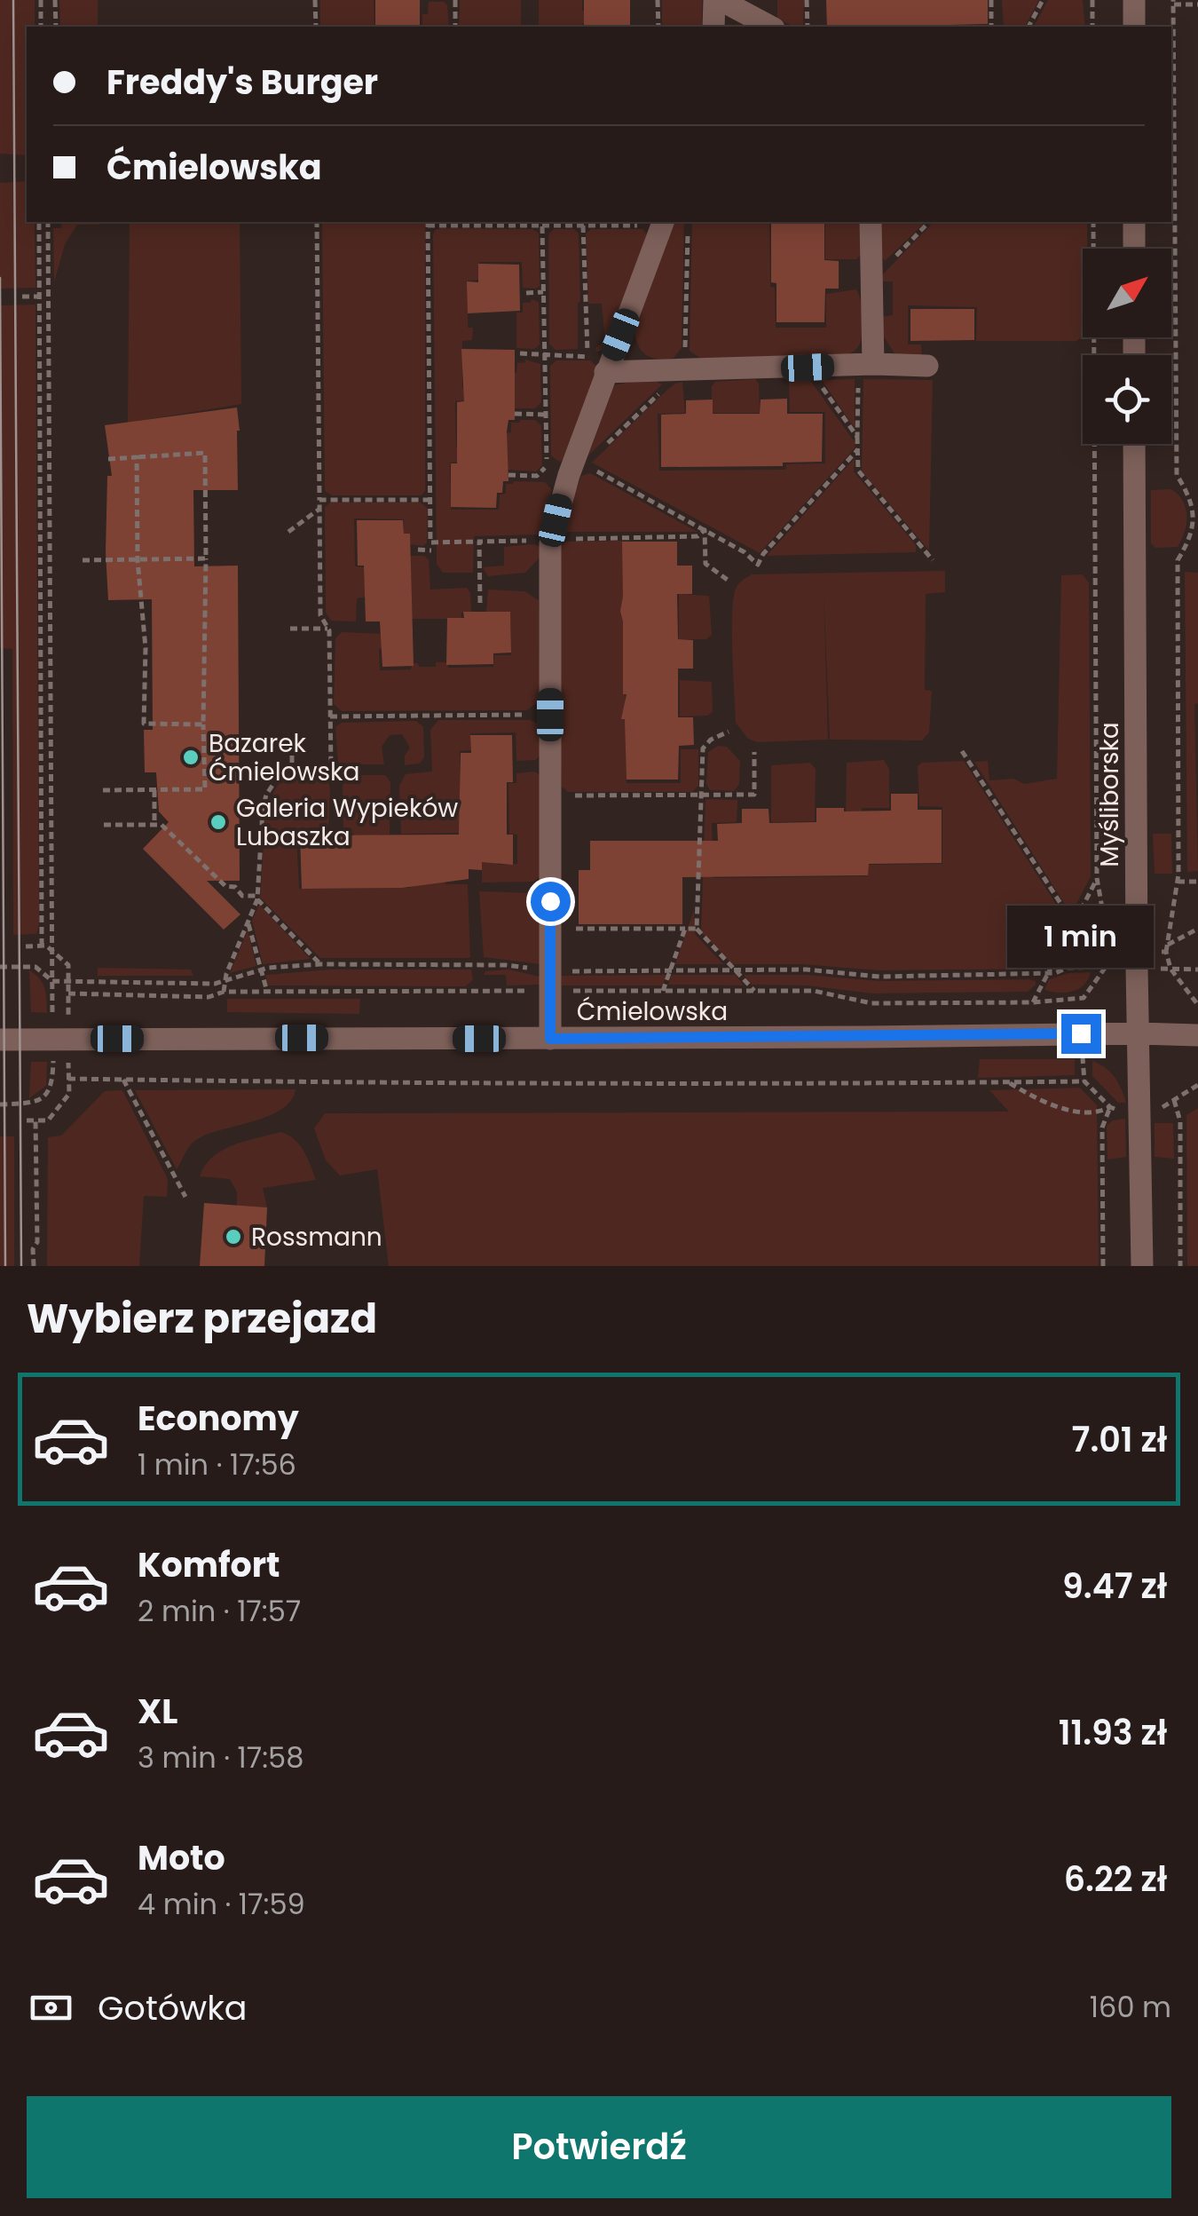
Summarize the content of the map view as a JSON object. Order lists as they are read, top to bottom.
{
  "streets": {
    "street": ["Myśliborska", "Ćmielowska"]
  },
  "crossings": [
    ["Myśliborska", "Ćmielowska"]
  ],
  "places": ["Bazarek Ćmielowska", "Galeria Wypieków Lubaszka", "Rossmann"],
  "north": "top right",
  "page": {
    "banner": ["Freddy's Burger", "Ćmielowska"],
    "bubble": "1 min",
    "heading": "Wybierz przejazd",
    "list": [
      {
        "name": "Economy",
        "note": "1 min · 17:56",
        "value": "7.01 zł"
      },
      {
        "name": "Komfort",
        "note": "2 min · 17:57",
        "value": "9.47 zł"
      },
      {
        "name": "XL",
        "note": "3 min · 17:58",
        "value": "11.93 zł"
      },
      {
        "name": "Moto",
        "note": "4 min · 17:59",
        "value": "6.22 zł"
      }
    ],
    "pay": ["Gotówka", "160 m"],
    "buttons": "Potwierdź"
  }
}
